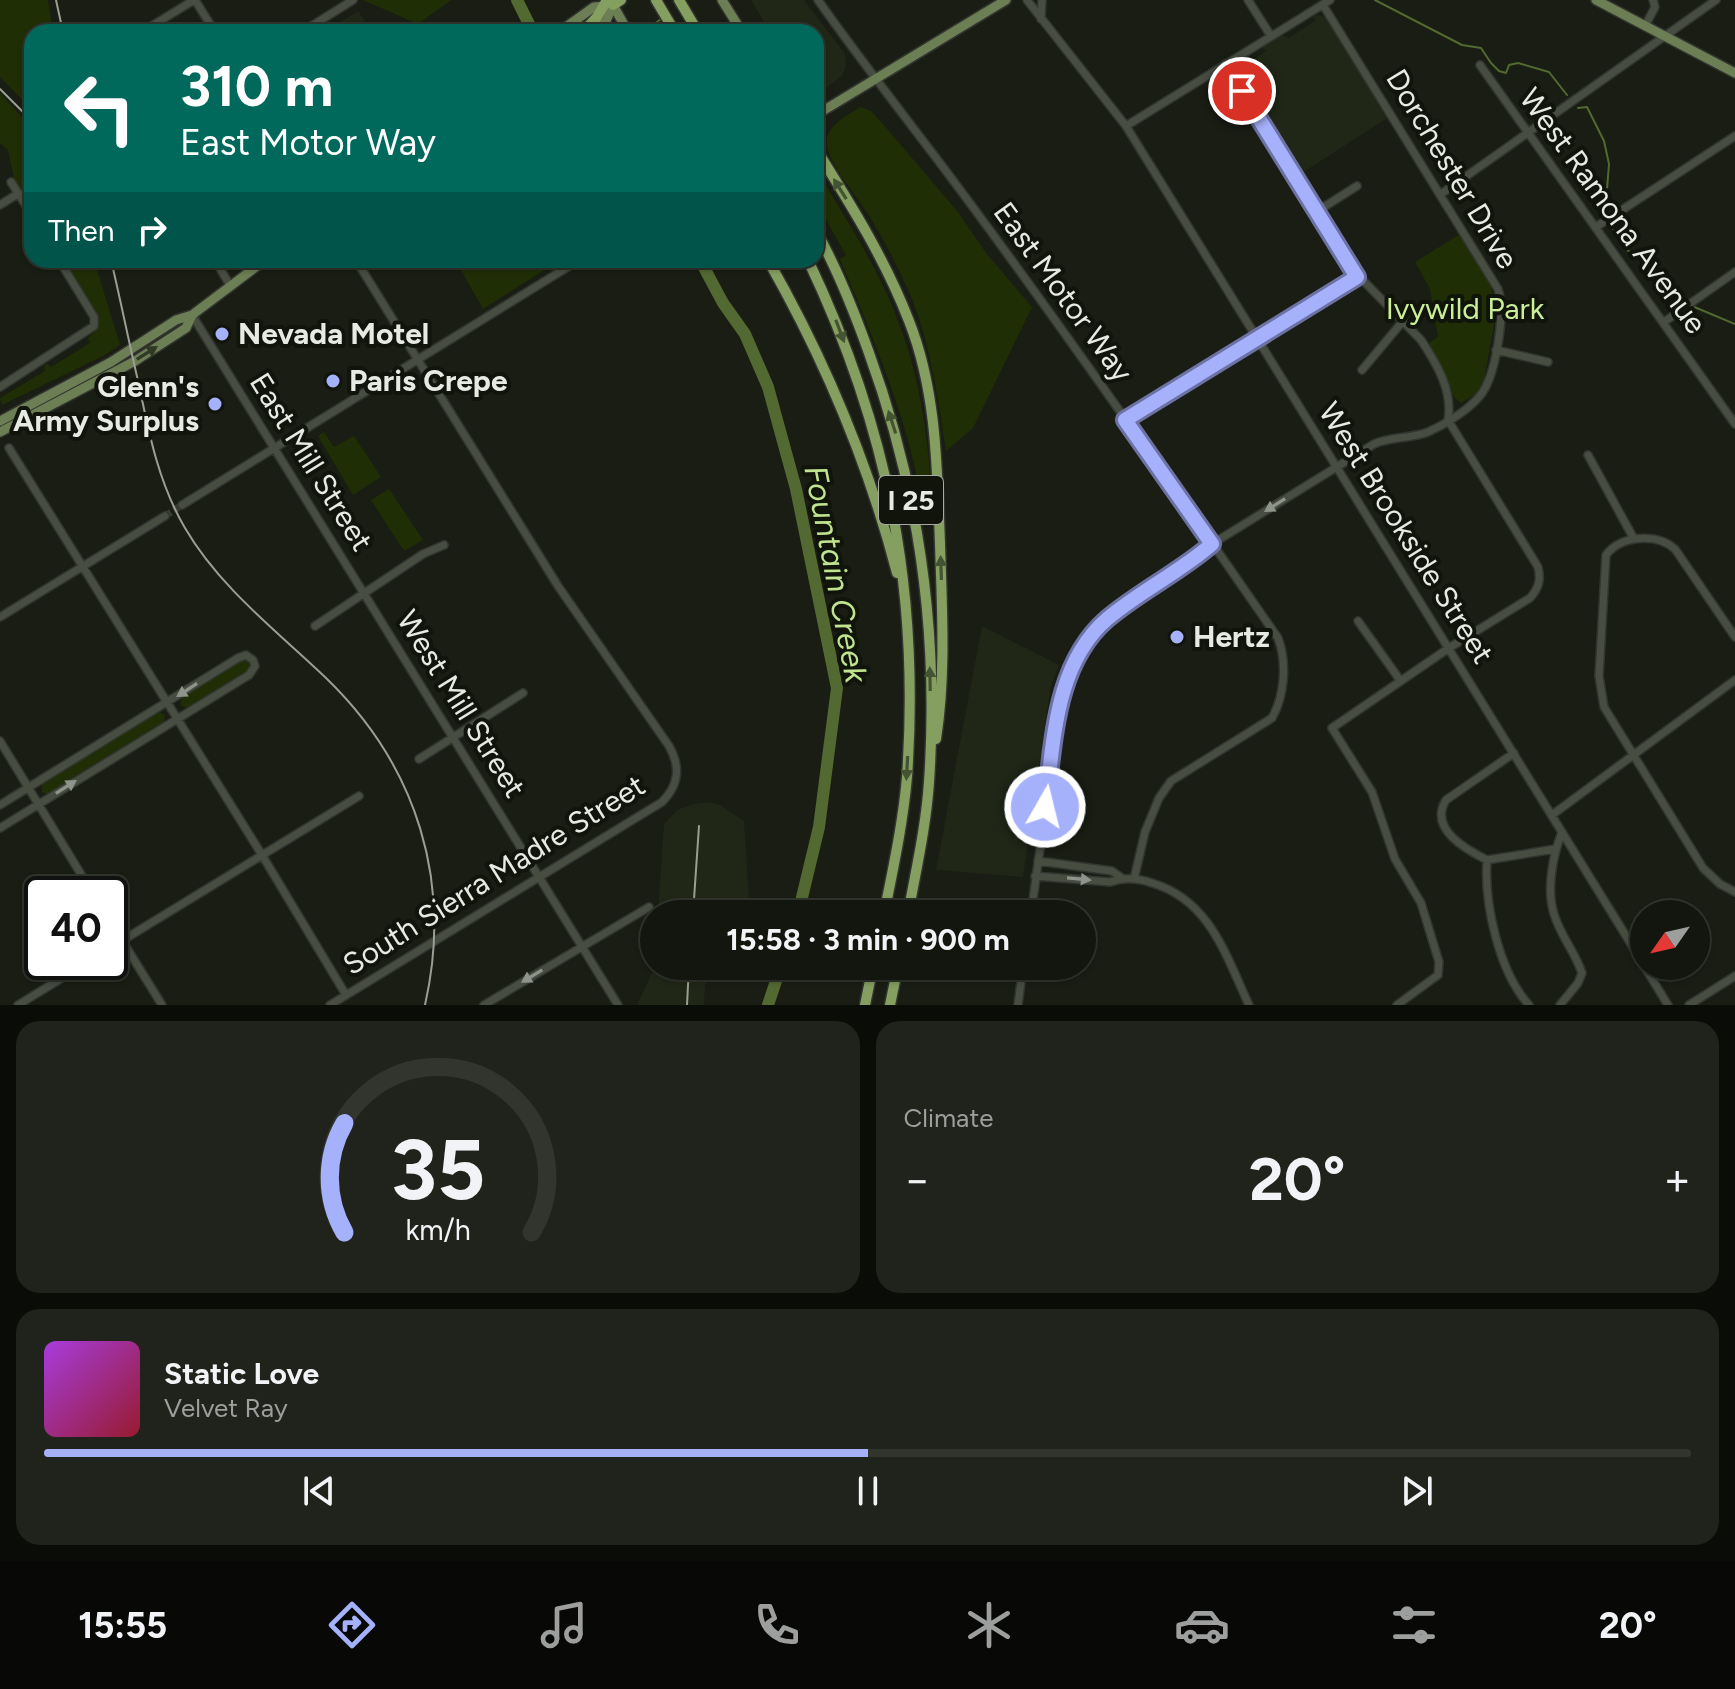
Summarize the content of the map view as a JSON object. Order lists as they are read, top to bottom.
{
  "streets": {
    "highway": ["I 25"],
    "street": [
      "Dorchester Drive",
      "West Ramona Avenue",
      "East Motor Way",
      "East Mill Street",
      "West Brookside Street",
      "West Mill Street",
      "South Sierra Madre Street"
    ]
  },
  "crossings": [
    ["Dorchester Drive", "East Motor Way"],
    ["Dorchester Drive", "West Brookside Street"],
    ["East Mill Street", "West Mill Street"],
    ["West Mill Street", "South Sierra Madre Street"]
  ],
  "water": ["Fountain Creek"],
  "parks": ["Ivywild Park"],
  "places": [
    "Nevada Motel",
    "Paris Crepe",
    "Glenn's Army Surplus",
    "Hertz"
  ],
  "north": "bottom left",
  "page": {
    "turn": ["310 m", "East Motor Way"],
    "then": "Then",
    "limit": "40",
    "trip": "15:58 · 3 min · 900 m",
    "tile": "Climate",
    "heat": ["−", "20°", "+"],
    "song": ["Static Love", "Velvet Ray"],
    "tabs": ["15:55", "20°"],
    "gauge": ["35", "km/h"]
  }
}
